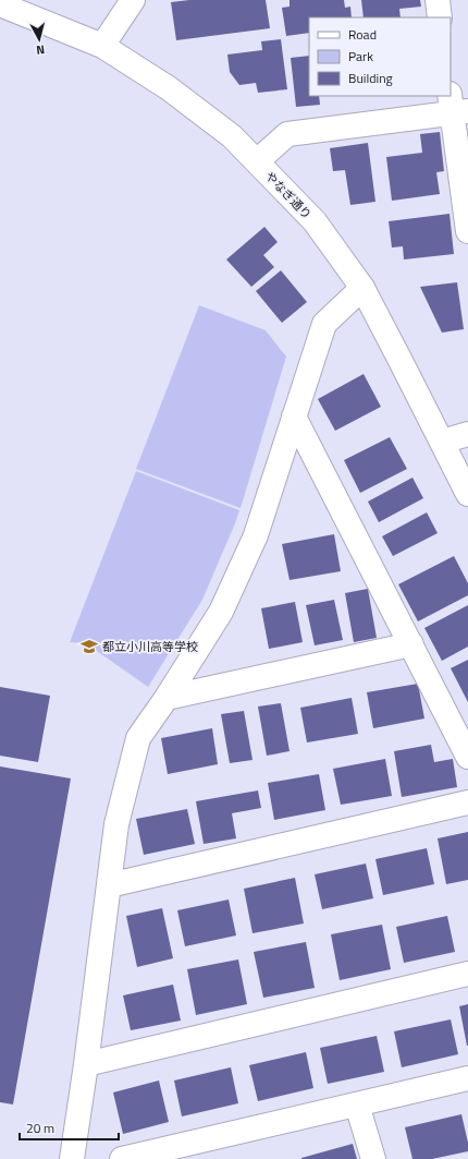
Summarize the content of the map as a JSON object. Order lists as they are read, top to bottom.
{
  "streets": {
    "street": ["やなぎ通り"]
  },
  "places": {
    "school or university": ["都立小川高等学校"]
  },
  "legend": ["Road", "Park", "Building"],
  "scale_bar": "20 m",
  "north": "bottom"
}
